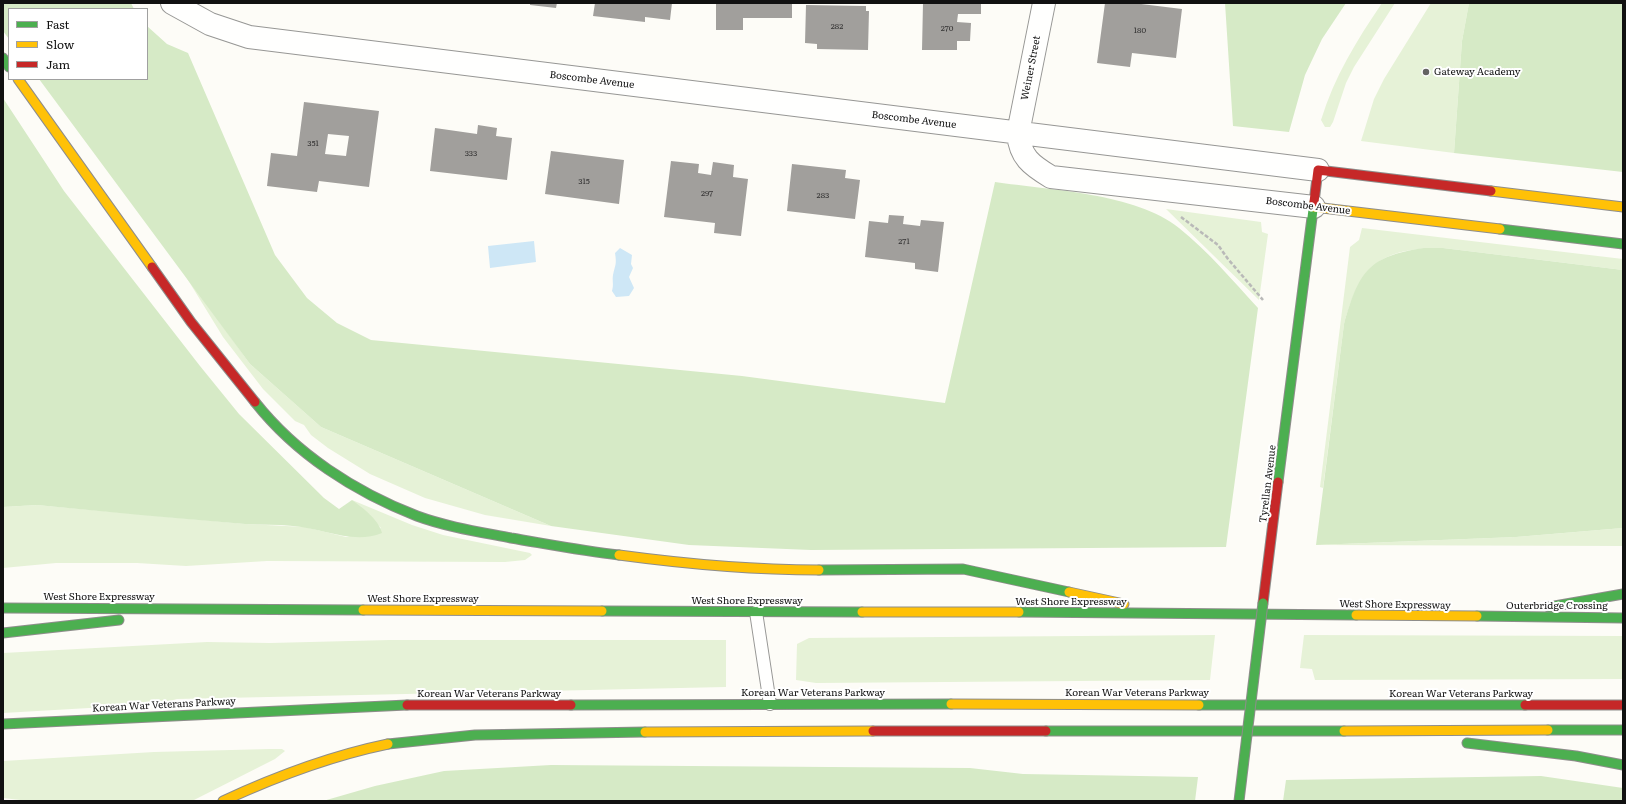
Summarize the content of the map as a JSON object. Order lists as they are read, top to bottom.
{
  "streets": {
    "main road": [
      "Boscombe Avenue",
      "Tyrellan Avenue",
      "West Shore Expressway",
      "Outerbridge Crossing",
      "Korean War Veterans Parkway"
    ],
    "street": ["Weiner Street"]
  },
  "crossings": [
    ["Weiner Street", "Boscombe Avenue"],
    ["Boscombe Avenue", "Tyrellan Avenue"],
    ["West Shore Expressway", "Outerbridge Crossing"]
  ],
  "places": ["Gateway Academy"],
  "house_numbers": [
    "282",
    "270",
    "180",
    "351",
    "333",
    "315",
    "297",
    "283",
    "271"
  ],
  "legend": ["Fast", "Slow", "Jam"]
}
